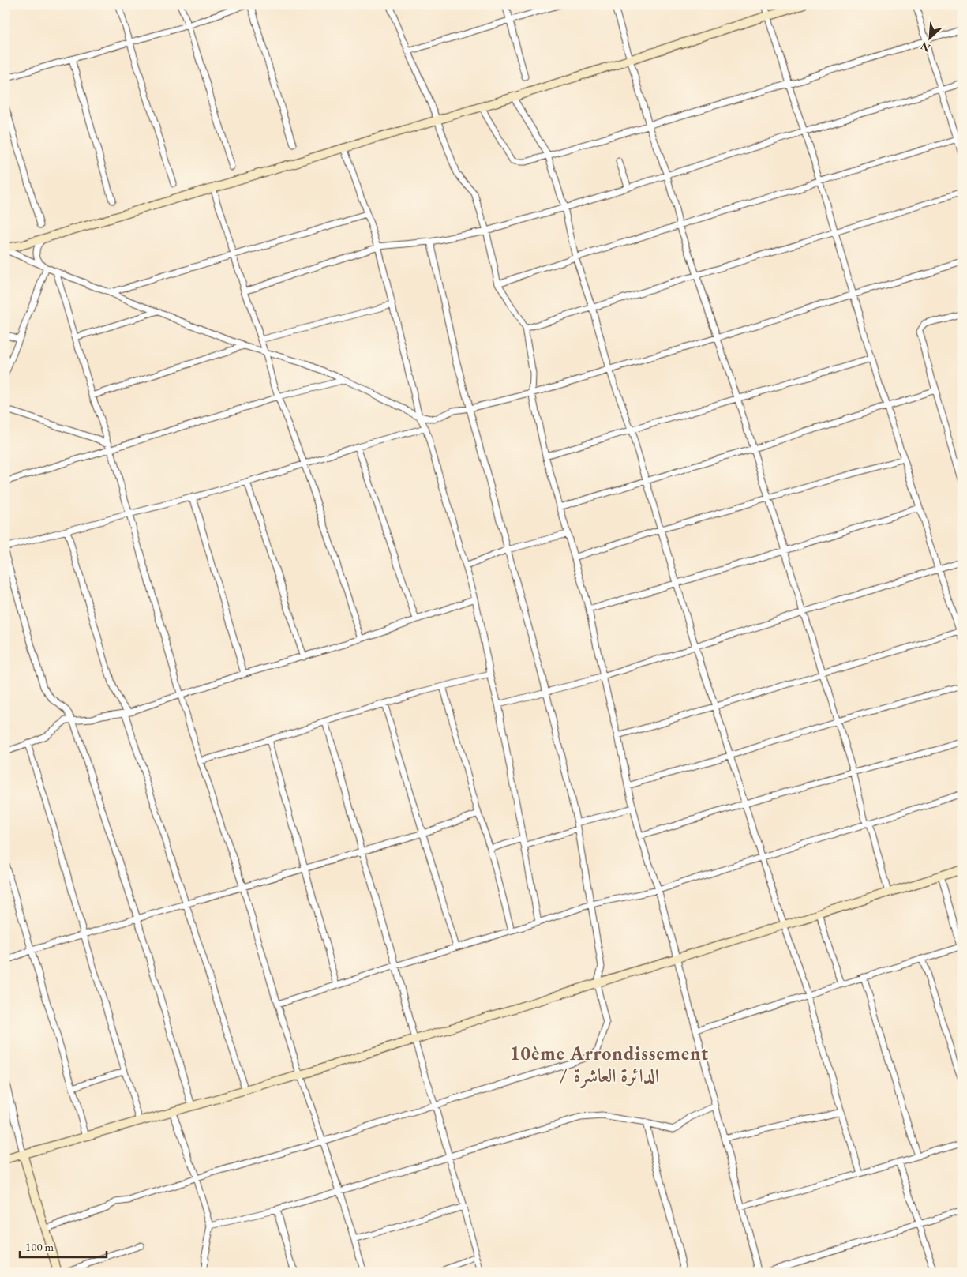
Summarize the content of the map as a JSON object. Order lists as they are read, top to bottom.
{
  "districts": ["10ème Arrondissement / الدائرة العاشرة"],
  "scale_bar": "100 m",
  "north": "bottom left"
}
